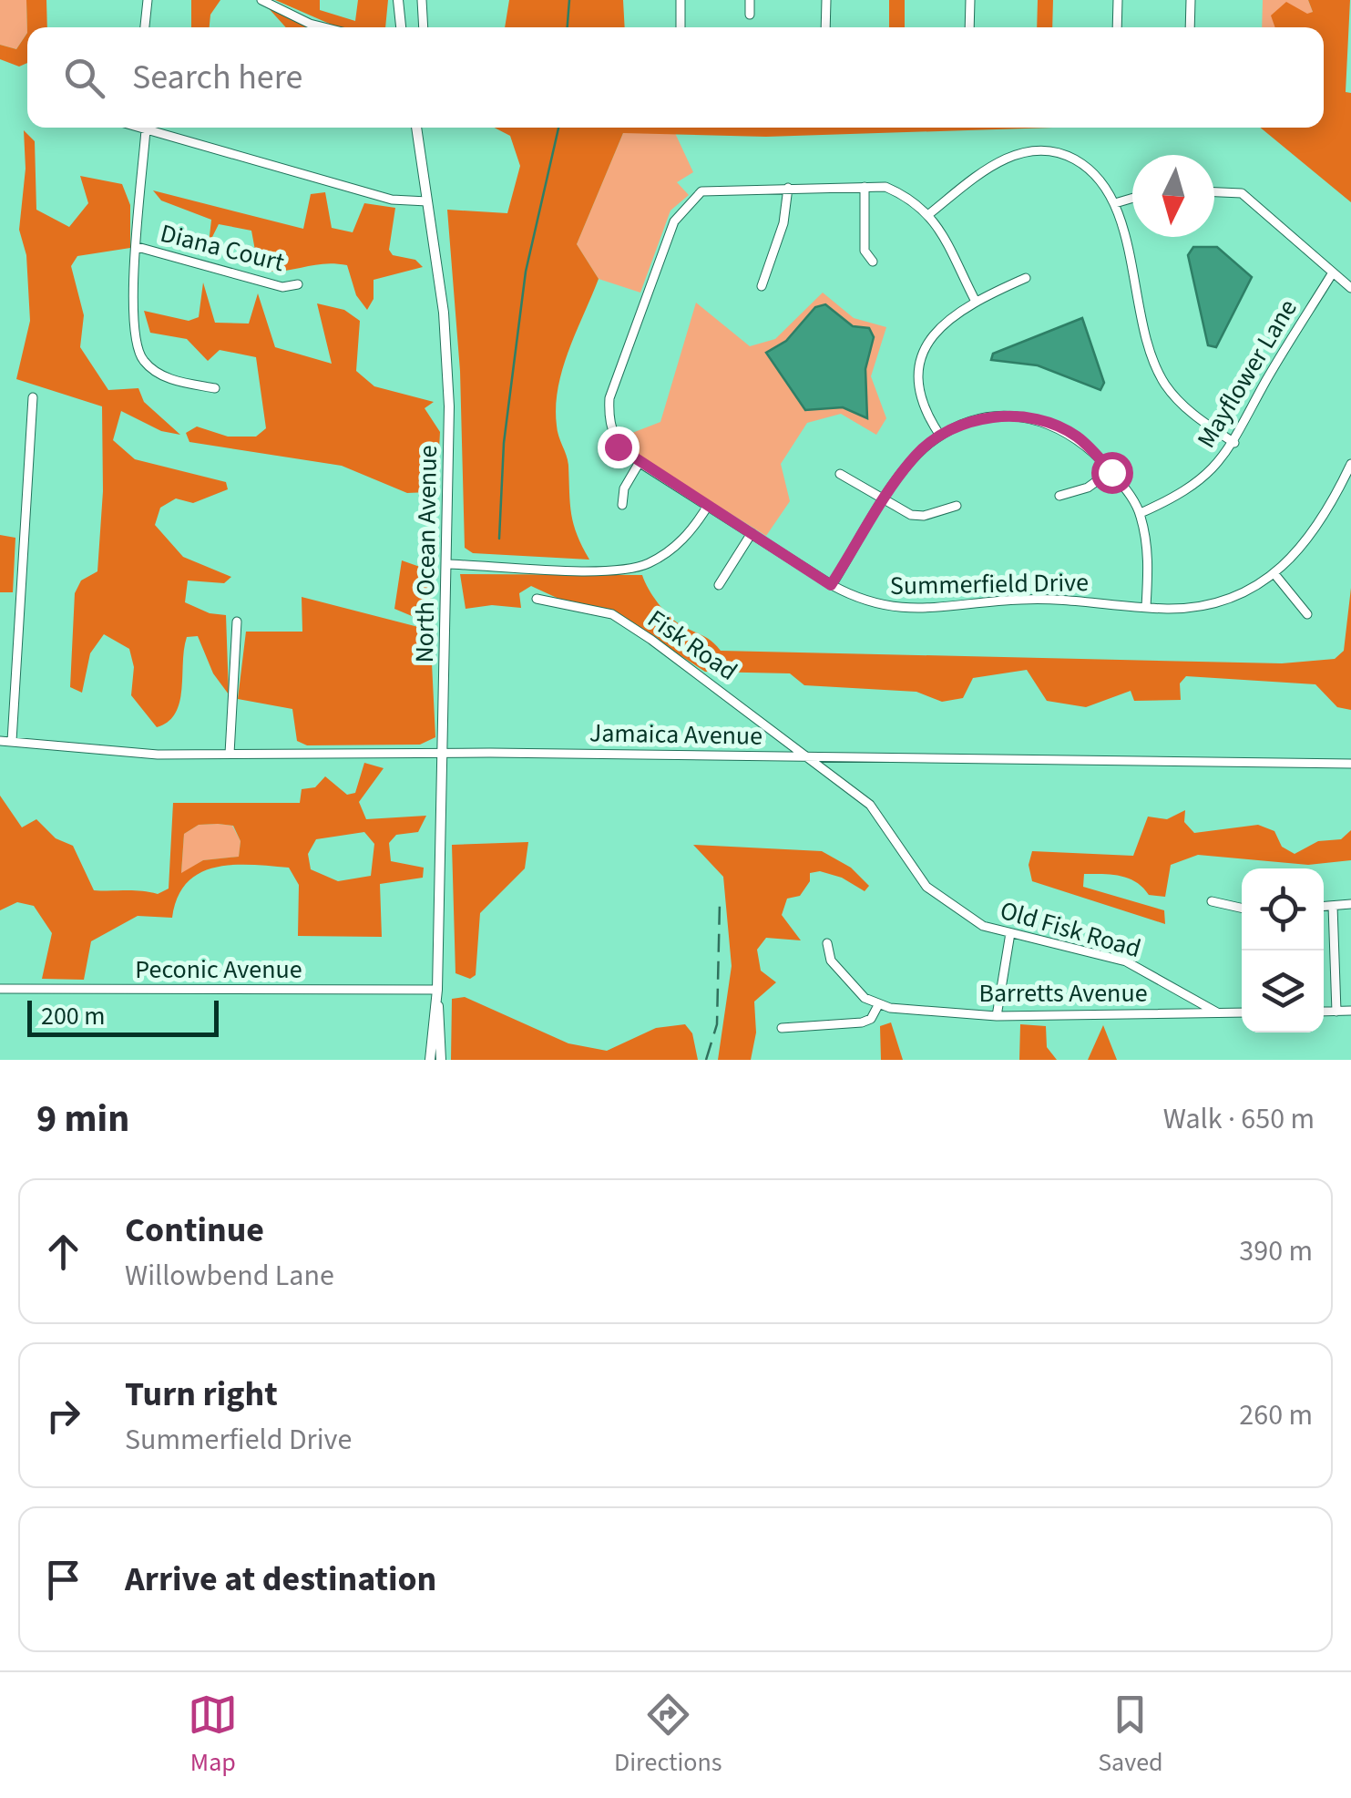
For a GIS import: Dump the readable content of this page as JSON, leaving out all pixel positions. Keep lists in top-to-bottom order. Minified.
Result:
{"streets":{"main road":["North Ocean Avenue"],"street":["Diana Court","Mayflower Lane","Summerfield Drive","Fisk Road","Jamaica Avenue","Old Fisk Road","Peconic Avenue","Barretts Avenue"]},"crossings":[["North Ocean Avenue","Jamaica Avenue"],["North Ocean Avenue","Peconic Avenue"],["Fisk Road","Jamaica Avenue"],["Fisk Road","Old Fisk Road"],["Jamaica Avenue","Old Fisk Road"],["Old Fisk Road","Barretts Avenue"]],"scale_bar":"200 m","north":"bottom","page":{"search":"Search here","scale":"200 m","heading":["9 min","Walk · 650 m"],"list":[["Continue","Willowbend Lane","390 m"],["Turn right","Summerfield Drive","260 m"],"Arrive at destination"],"nav":["Map","Directions","Saved"]}}
